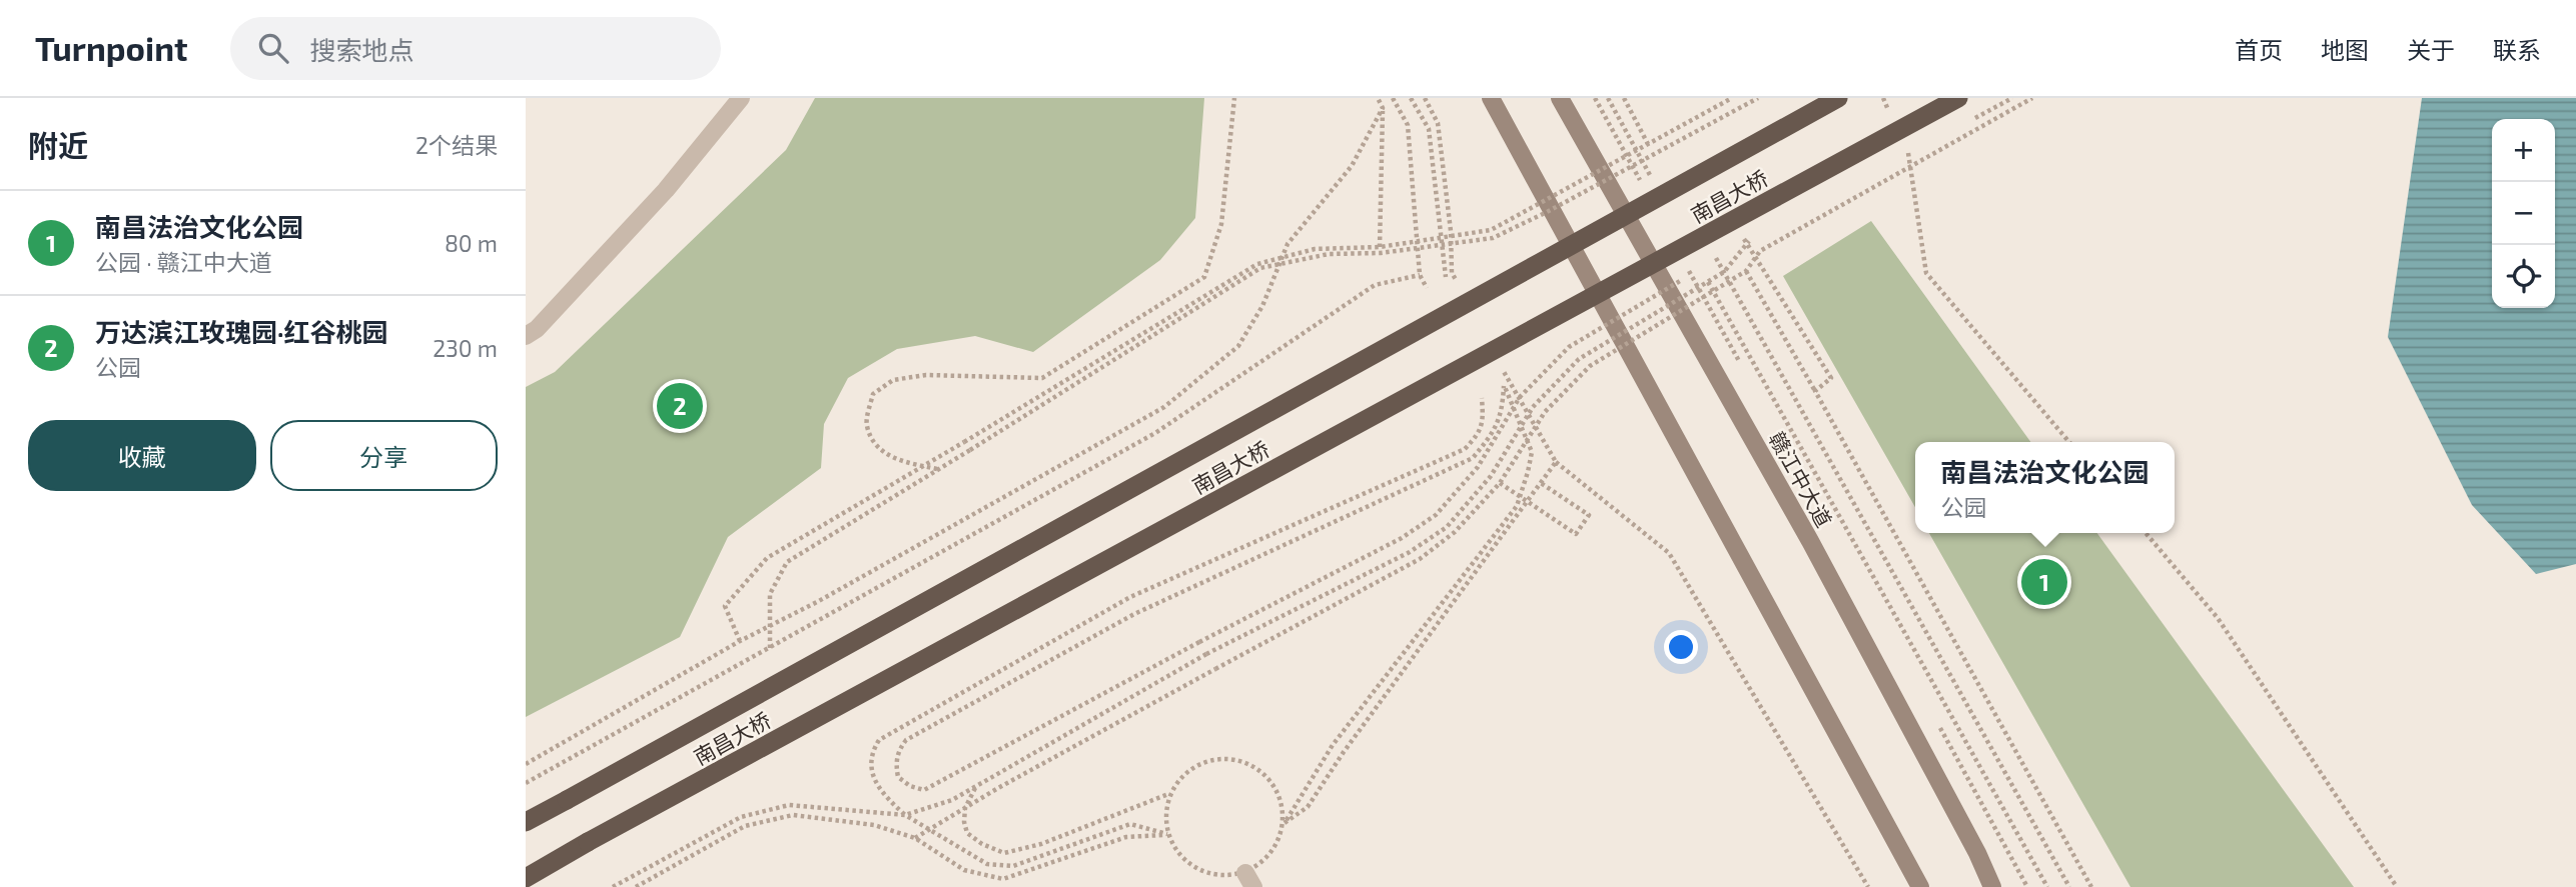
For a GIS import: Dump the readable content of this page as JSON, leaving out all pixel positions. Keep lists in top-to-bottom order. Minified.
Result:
{"streets":{"highway":["南昌大桥"],"main road":["赣江中大道"]},"page":{"header":"Turnpoint","search":"搜索地点","nav":["首页","地图","关于","联系"],"heading":["附近","2个结果"],"map_buttons":["+","−"],"list":[{"mark":"1","name":"南昌法治文化公园","note":"公园 · 赣江中大道","value":"80 m"},{"mark":"2","name":"万达滨江玫瑰园·红谷桃园","note":"公园","value":"230 m"}],"pins":["2","1"],"buttons":["收藏","分享"],"popup":["南昌法治文化公园","公园"]}}
